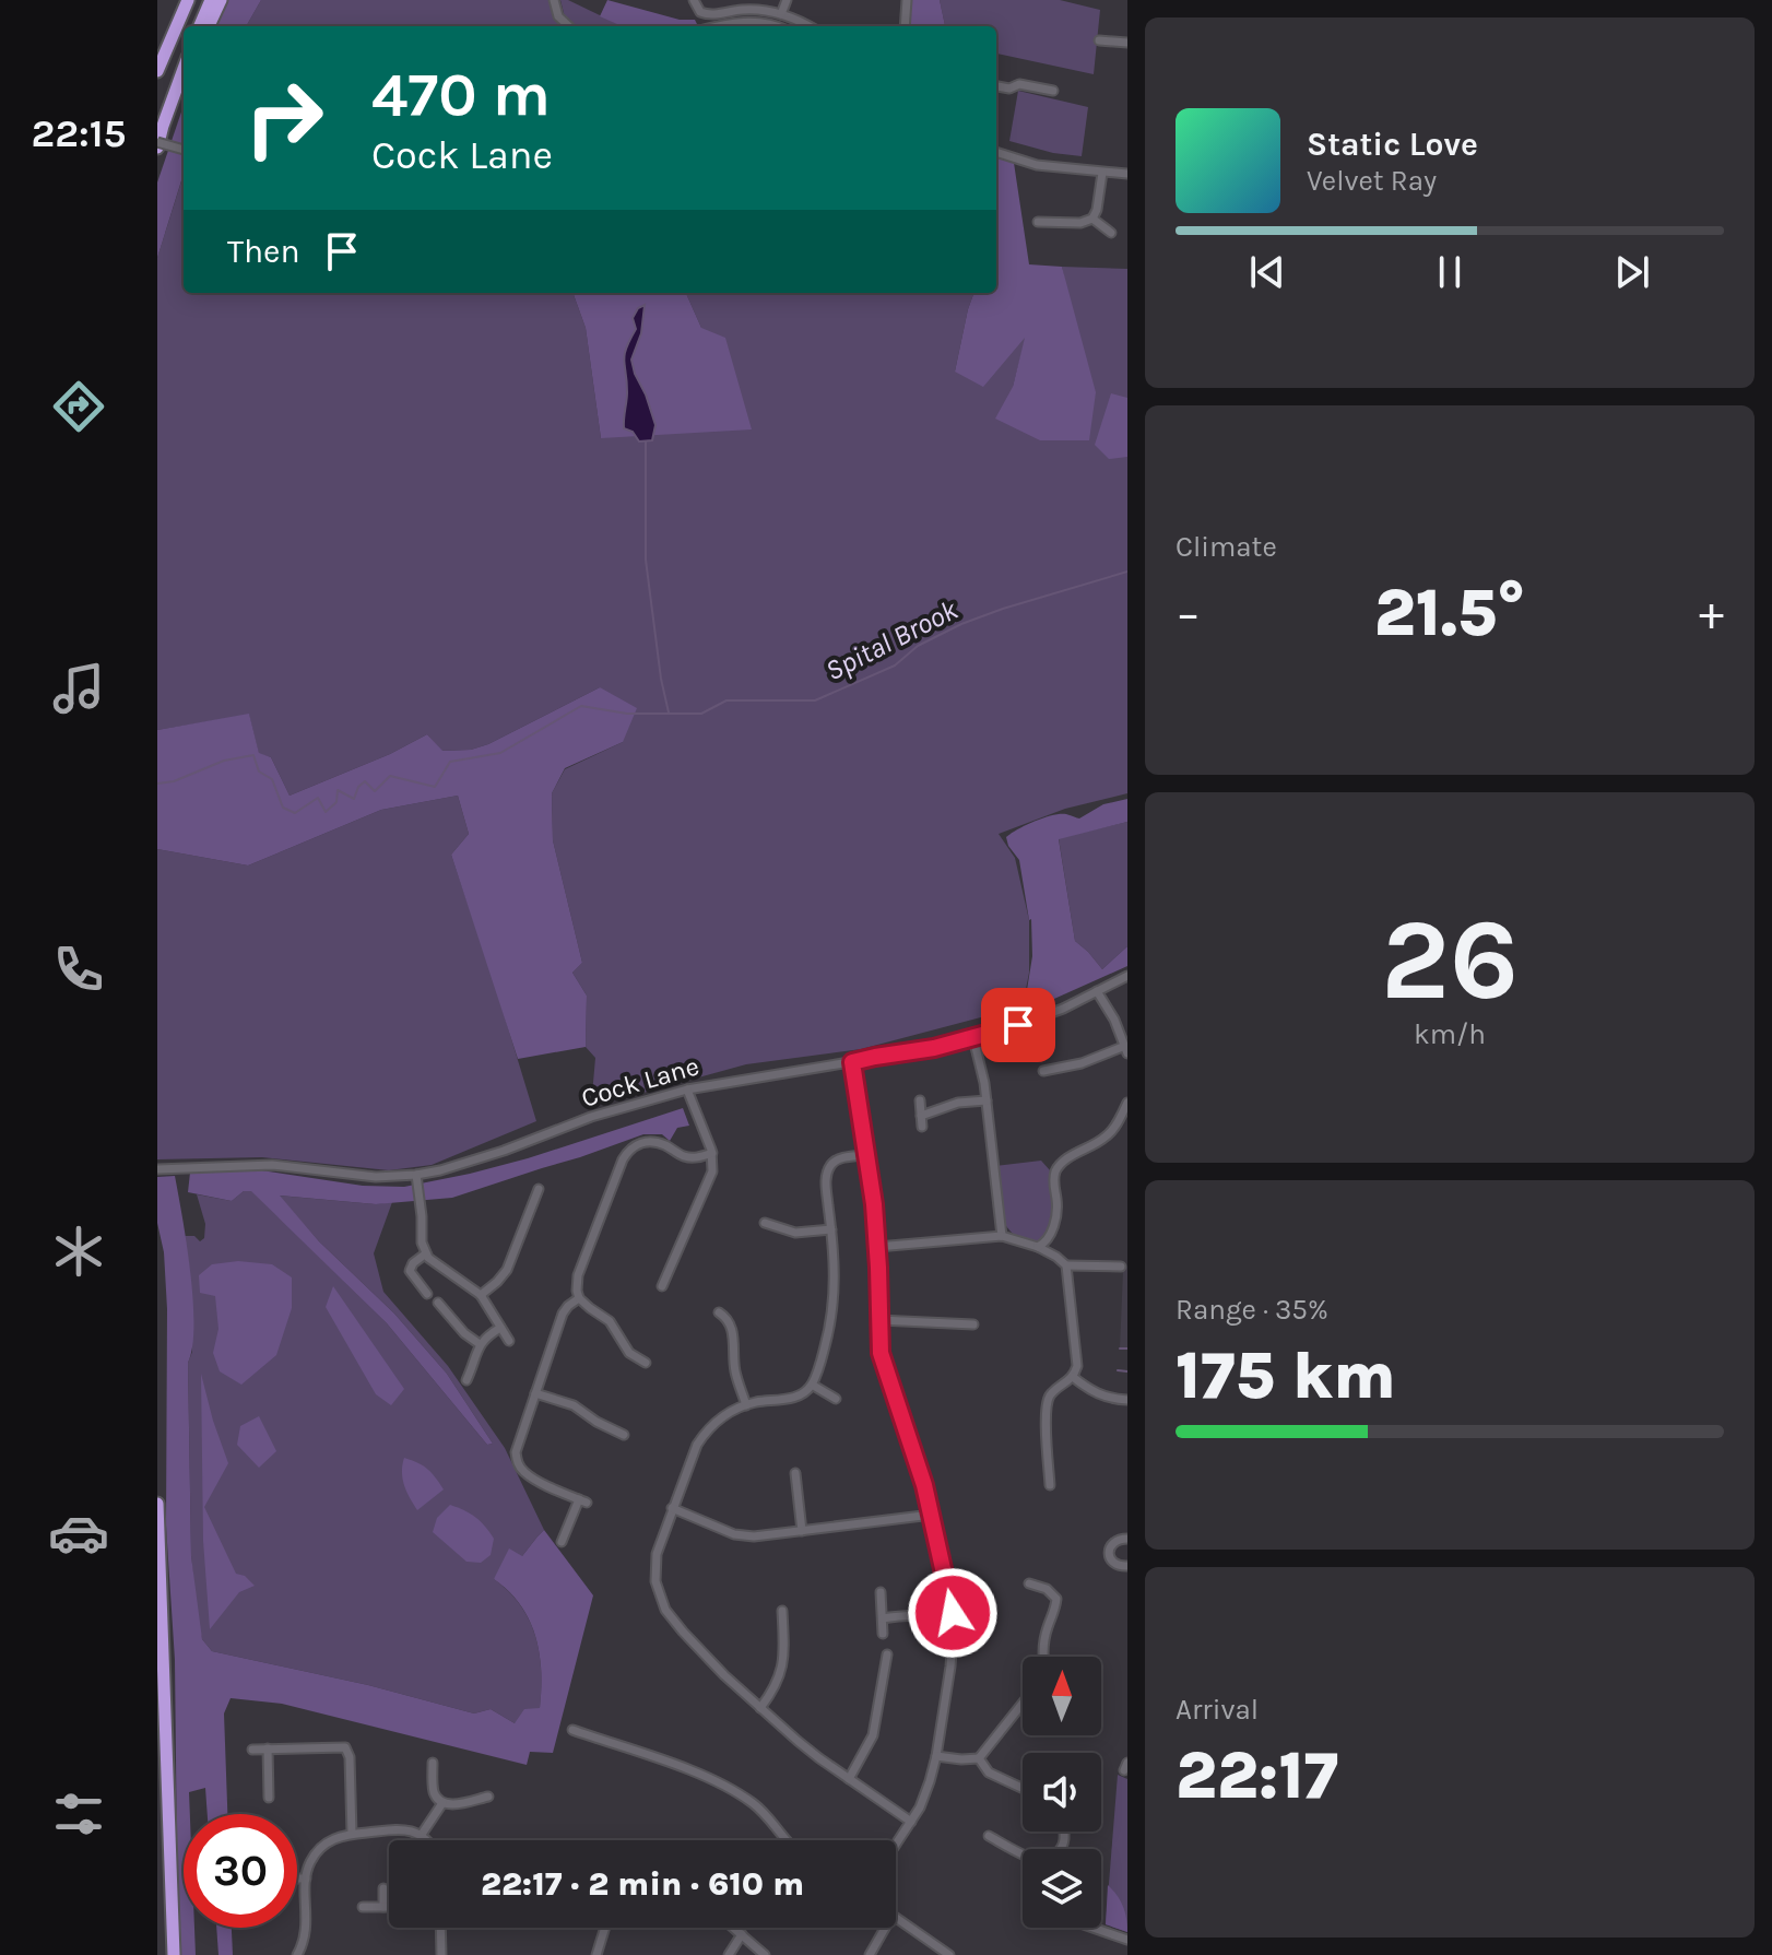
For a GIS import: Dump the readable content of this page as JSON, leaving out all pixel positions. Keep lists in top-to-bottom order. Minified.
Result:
{"streets":{"street":["Cock Lane"]},"water":["Spital Brook"],"north":"top","page":{"tabs":"22:15","turn":["470 m","Cock Lane"],"song":["Static Love","Velvet Ray"],"then":"Then","tile":["Climate",["26","km/h"],["Range · 35%","175 km"],["Arrival","22:17"]],"heat":["−","21.5°","+"],"limit":"30","trip":"22:17 · 2 min · 610 m"}}
